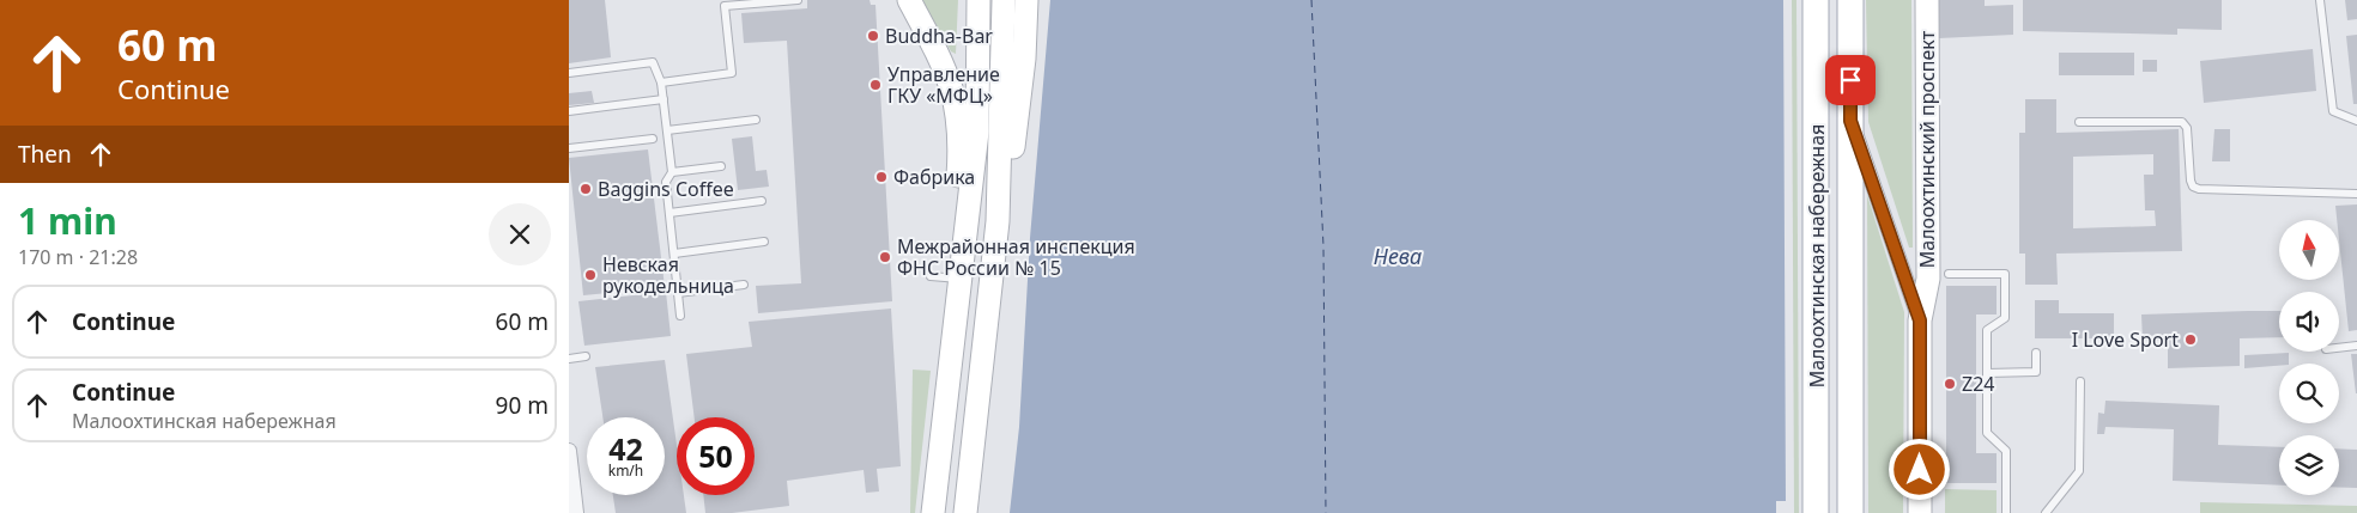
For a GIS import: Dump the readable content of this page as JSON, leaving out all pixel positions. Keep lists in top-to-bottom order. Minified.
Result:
{"streets":{"main road":["Малоохтинский проспект","Малоохтинская набережная"]},"water":["Нева"],"places":["Buddha-Bar","Управление ГКУ «МФЦ»","Фабрика","Baggins Coffee","Межрайонная инспекция ФНС России № 15","Невская рукодельница","I Love Sport","Z24"],"north":"top","page":{"turn":["60 m","Continue"],"then":"Then","heading":["1 min","170 m · 21:28"],"list":[{"name":"Continue","value":"60 m"},{"name":"Continue","note":"Малоохтинская набережная","value":"90 m"}],"speed":"42 km/h","limit":"50"}}
